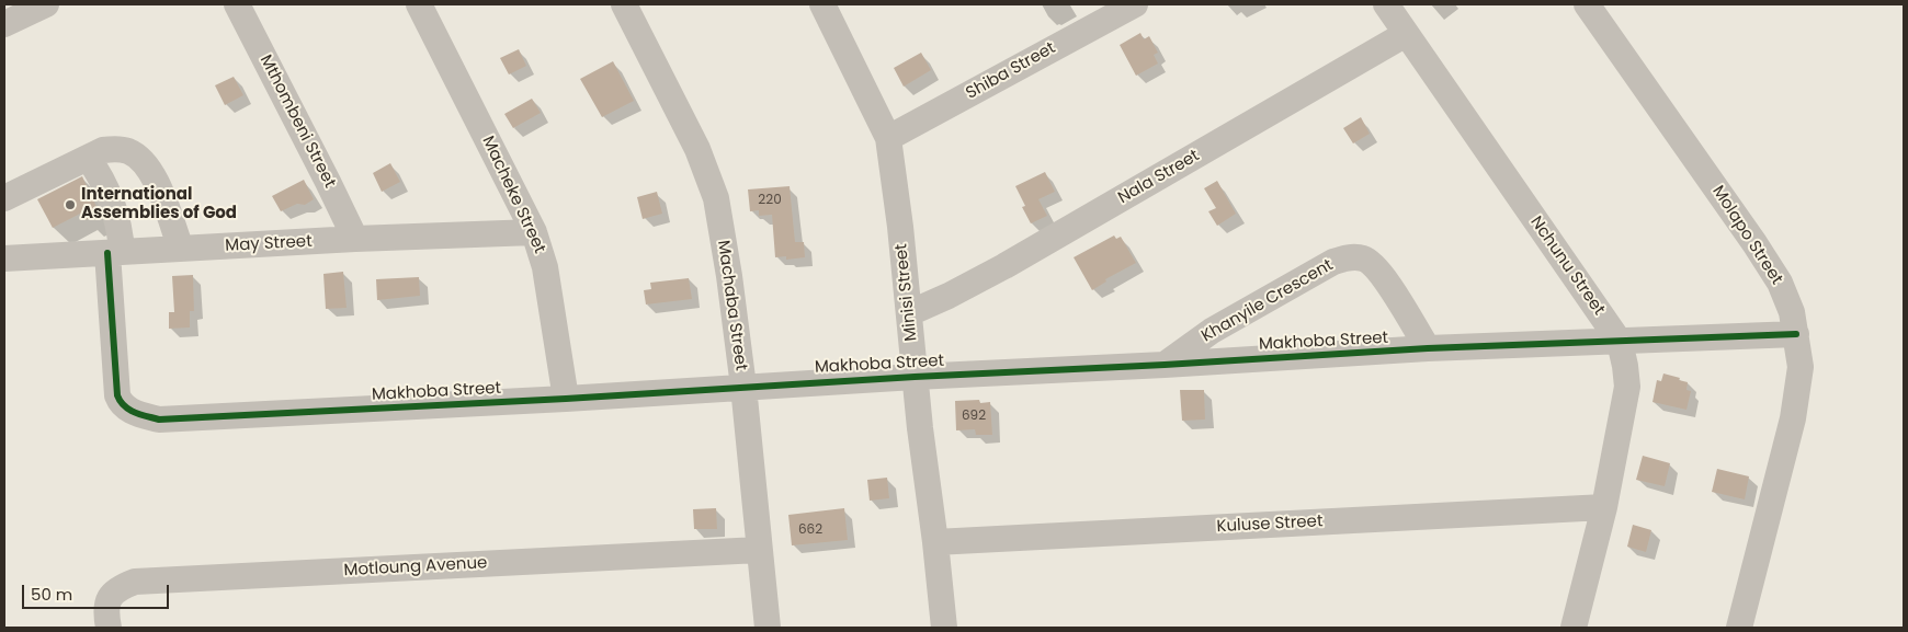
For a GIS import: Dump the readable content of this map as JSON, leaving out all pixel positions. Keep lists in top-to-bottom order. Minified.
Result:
{"streets":{"street":["Shiba Street","Mthombeni Street","Nala Street","Macheke Street","Molapo Street","May Street","Nchunu Street","Minisi Street","Khanyile Crescent","Machaba Street","Makhoba Street","Kuluse Street","Motloung Avenue"]},"crossings":[["Shiba Street","Minisi Street"],["Mthombeni Street","May Street"],["Nala Street","Nchunu Street"],["Nala Street","Minisi Street"],["Macheke Street","May Street"],["Macheke Street","Makhoba Street"],["Molapo Street","Makhoba Street"],["May Street","Makhoba Street"],["Nchunu Street","Makhoba Street"],["Nchunu Street","Kuluse Street"],["Minisi Street","Makhoba Street"],["Minisi Street","Kuluse Street"],["Khanyile Crescent","Makhoba Street"],["Machaba Street","Makhoba Street"],["Machaba Street","Motloung Avenue"]],"places":["International Assemblies of God"],"house_numbers":["220","692","662"],"scale_bar":"50 m"}
